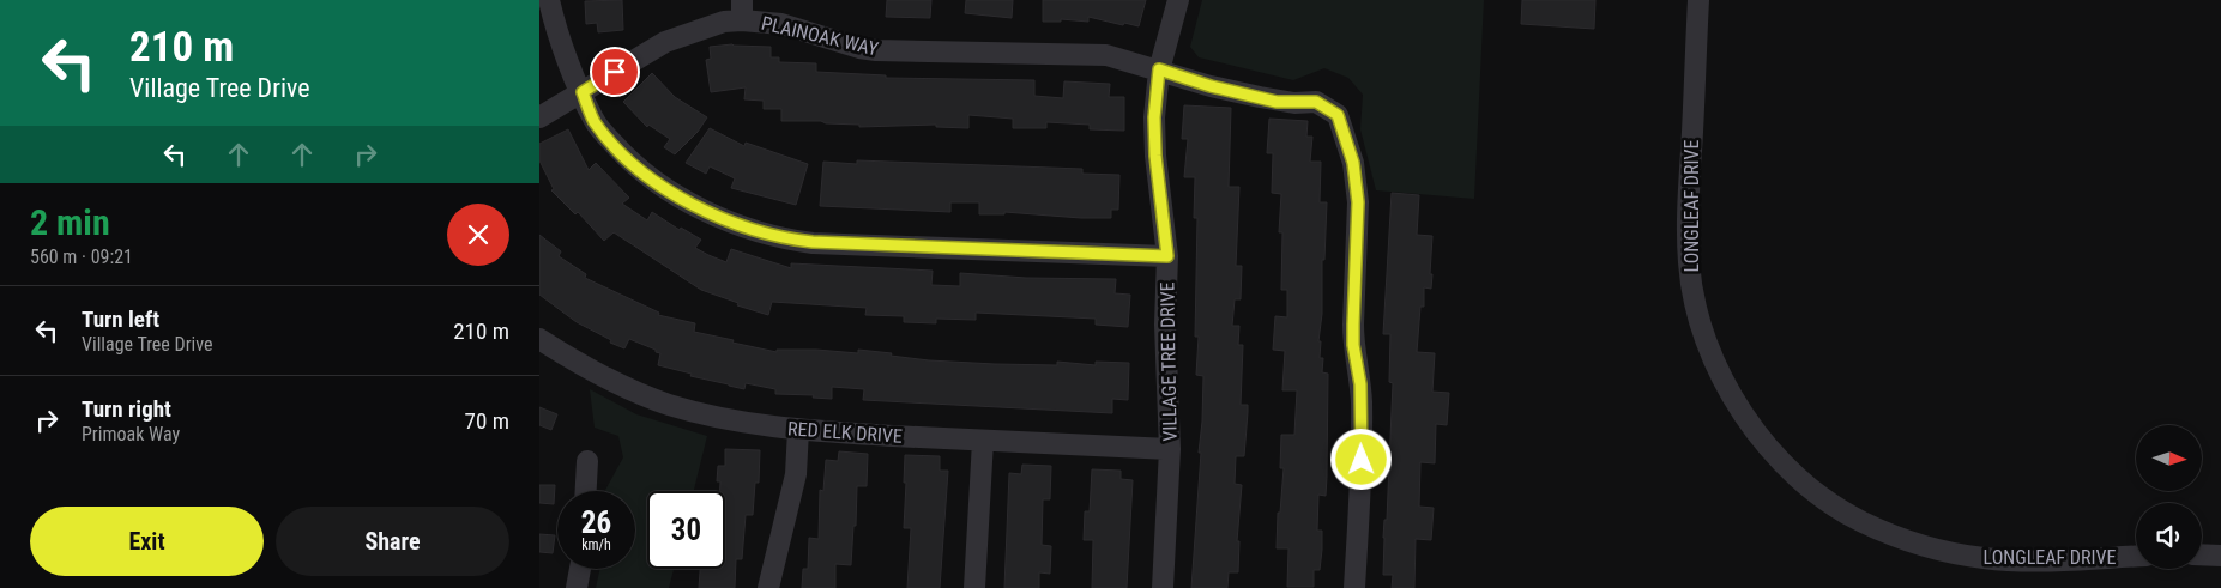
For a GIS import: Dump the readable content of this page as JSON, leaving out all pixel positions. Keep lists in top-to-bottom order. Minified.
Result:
{"streets":{"street":["PLAINOAK WAY","LONGLEAF DRIVE","VILLAGE TREE DRIVE","RED ELK DRIVE"]},"crossings":[["PLAINOAK WAY","VILLAGE TREE DRIVE"],["VILLAGE TREE DRIVE","RED ELK DRIVE"]],"north":"right","page":{"turn":["210 m","Village Tree Drive"],"heading":["2 min","560 m · 09:21"],"list":[{"name":"Turn left","note":"Village Tree Drive","value":"210 m"},{"name":"Turn right","note":"Primoak Way","value":"70 m"}],"speed":"26 km/h","limit":"30","buttons":["Exit","Share"]}}
